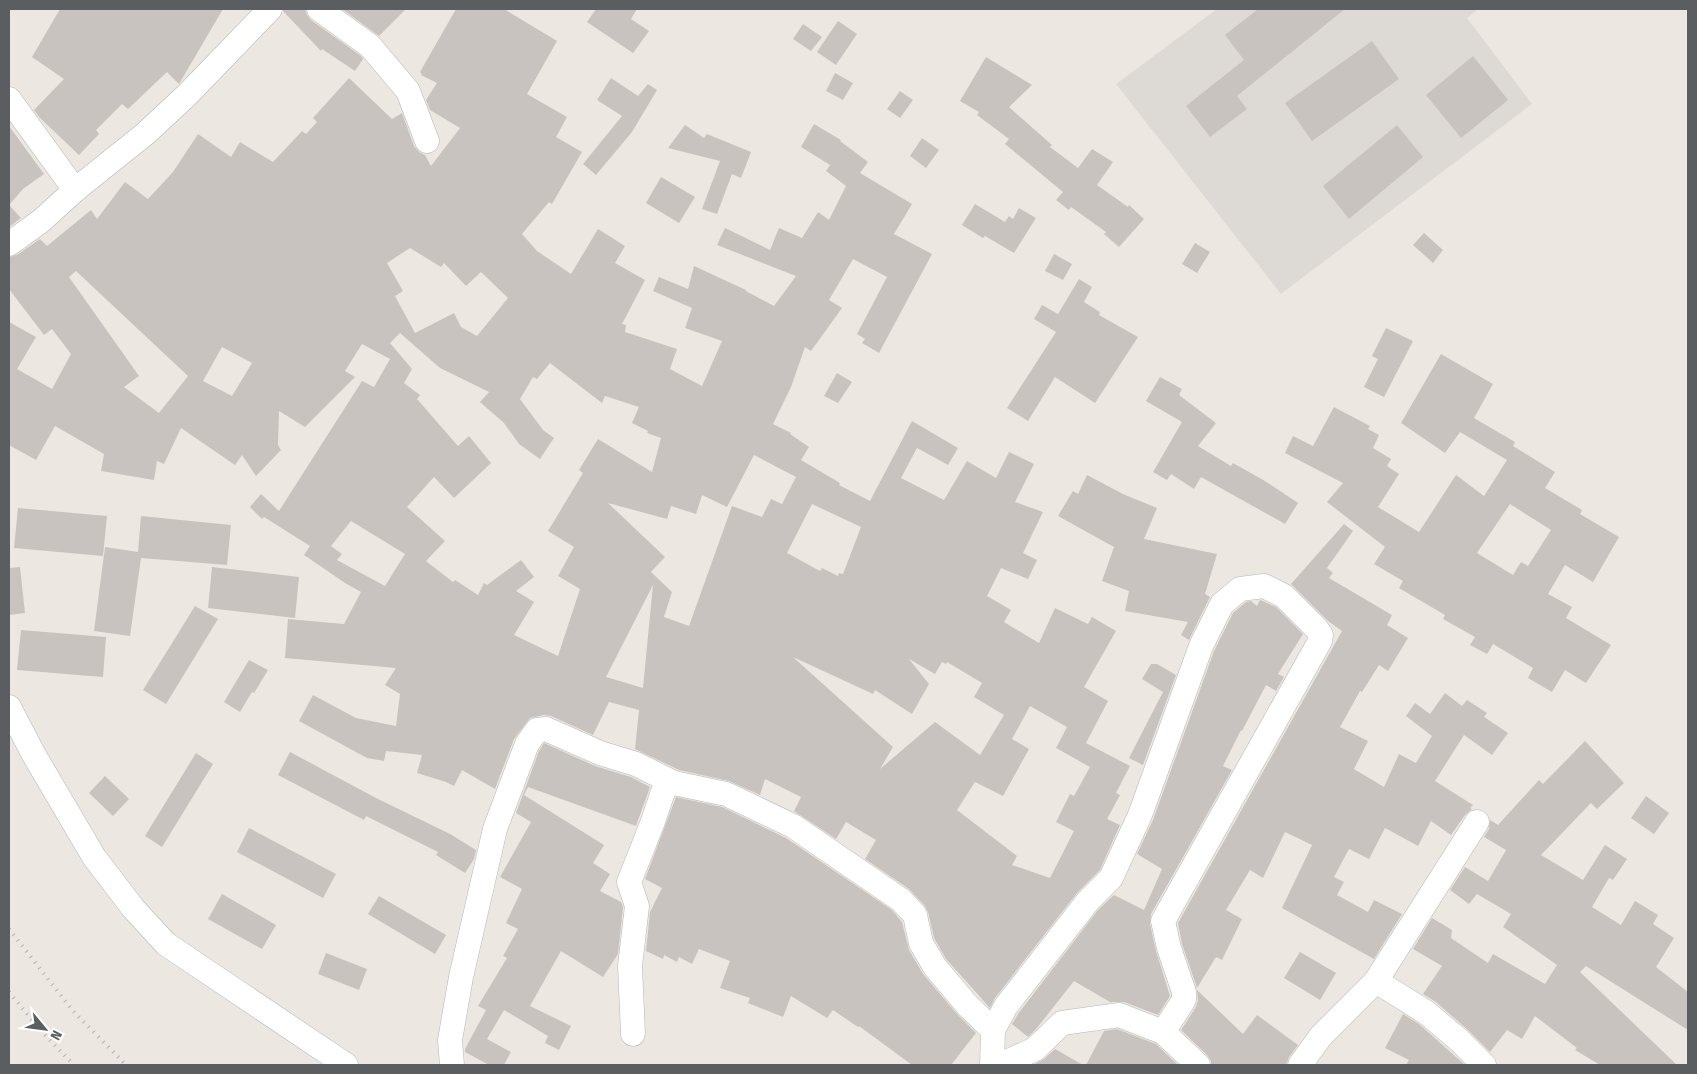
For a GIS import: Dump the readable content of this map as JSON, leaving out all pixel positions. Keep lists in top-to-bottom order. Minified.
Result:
{"north":"bottom right"}
